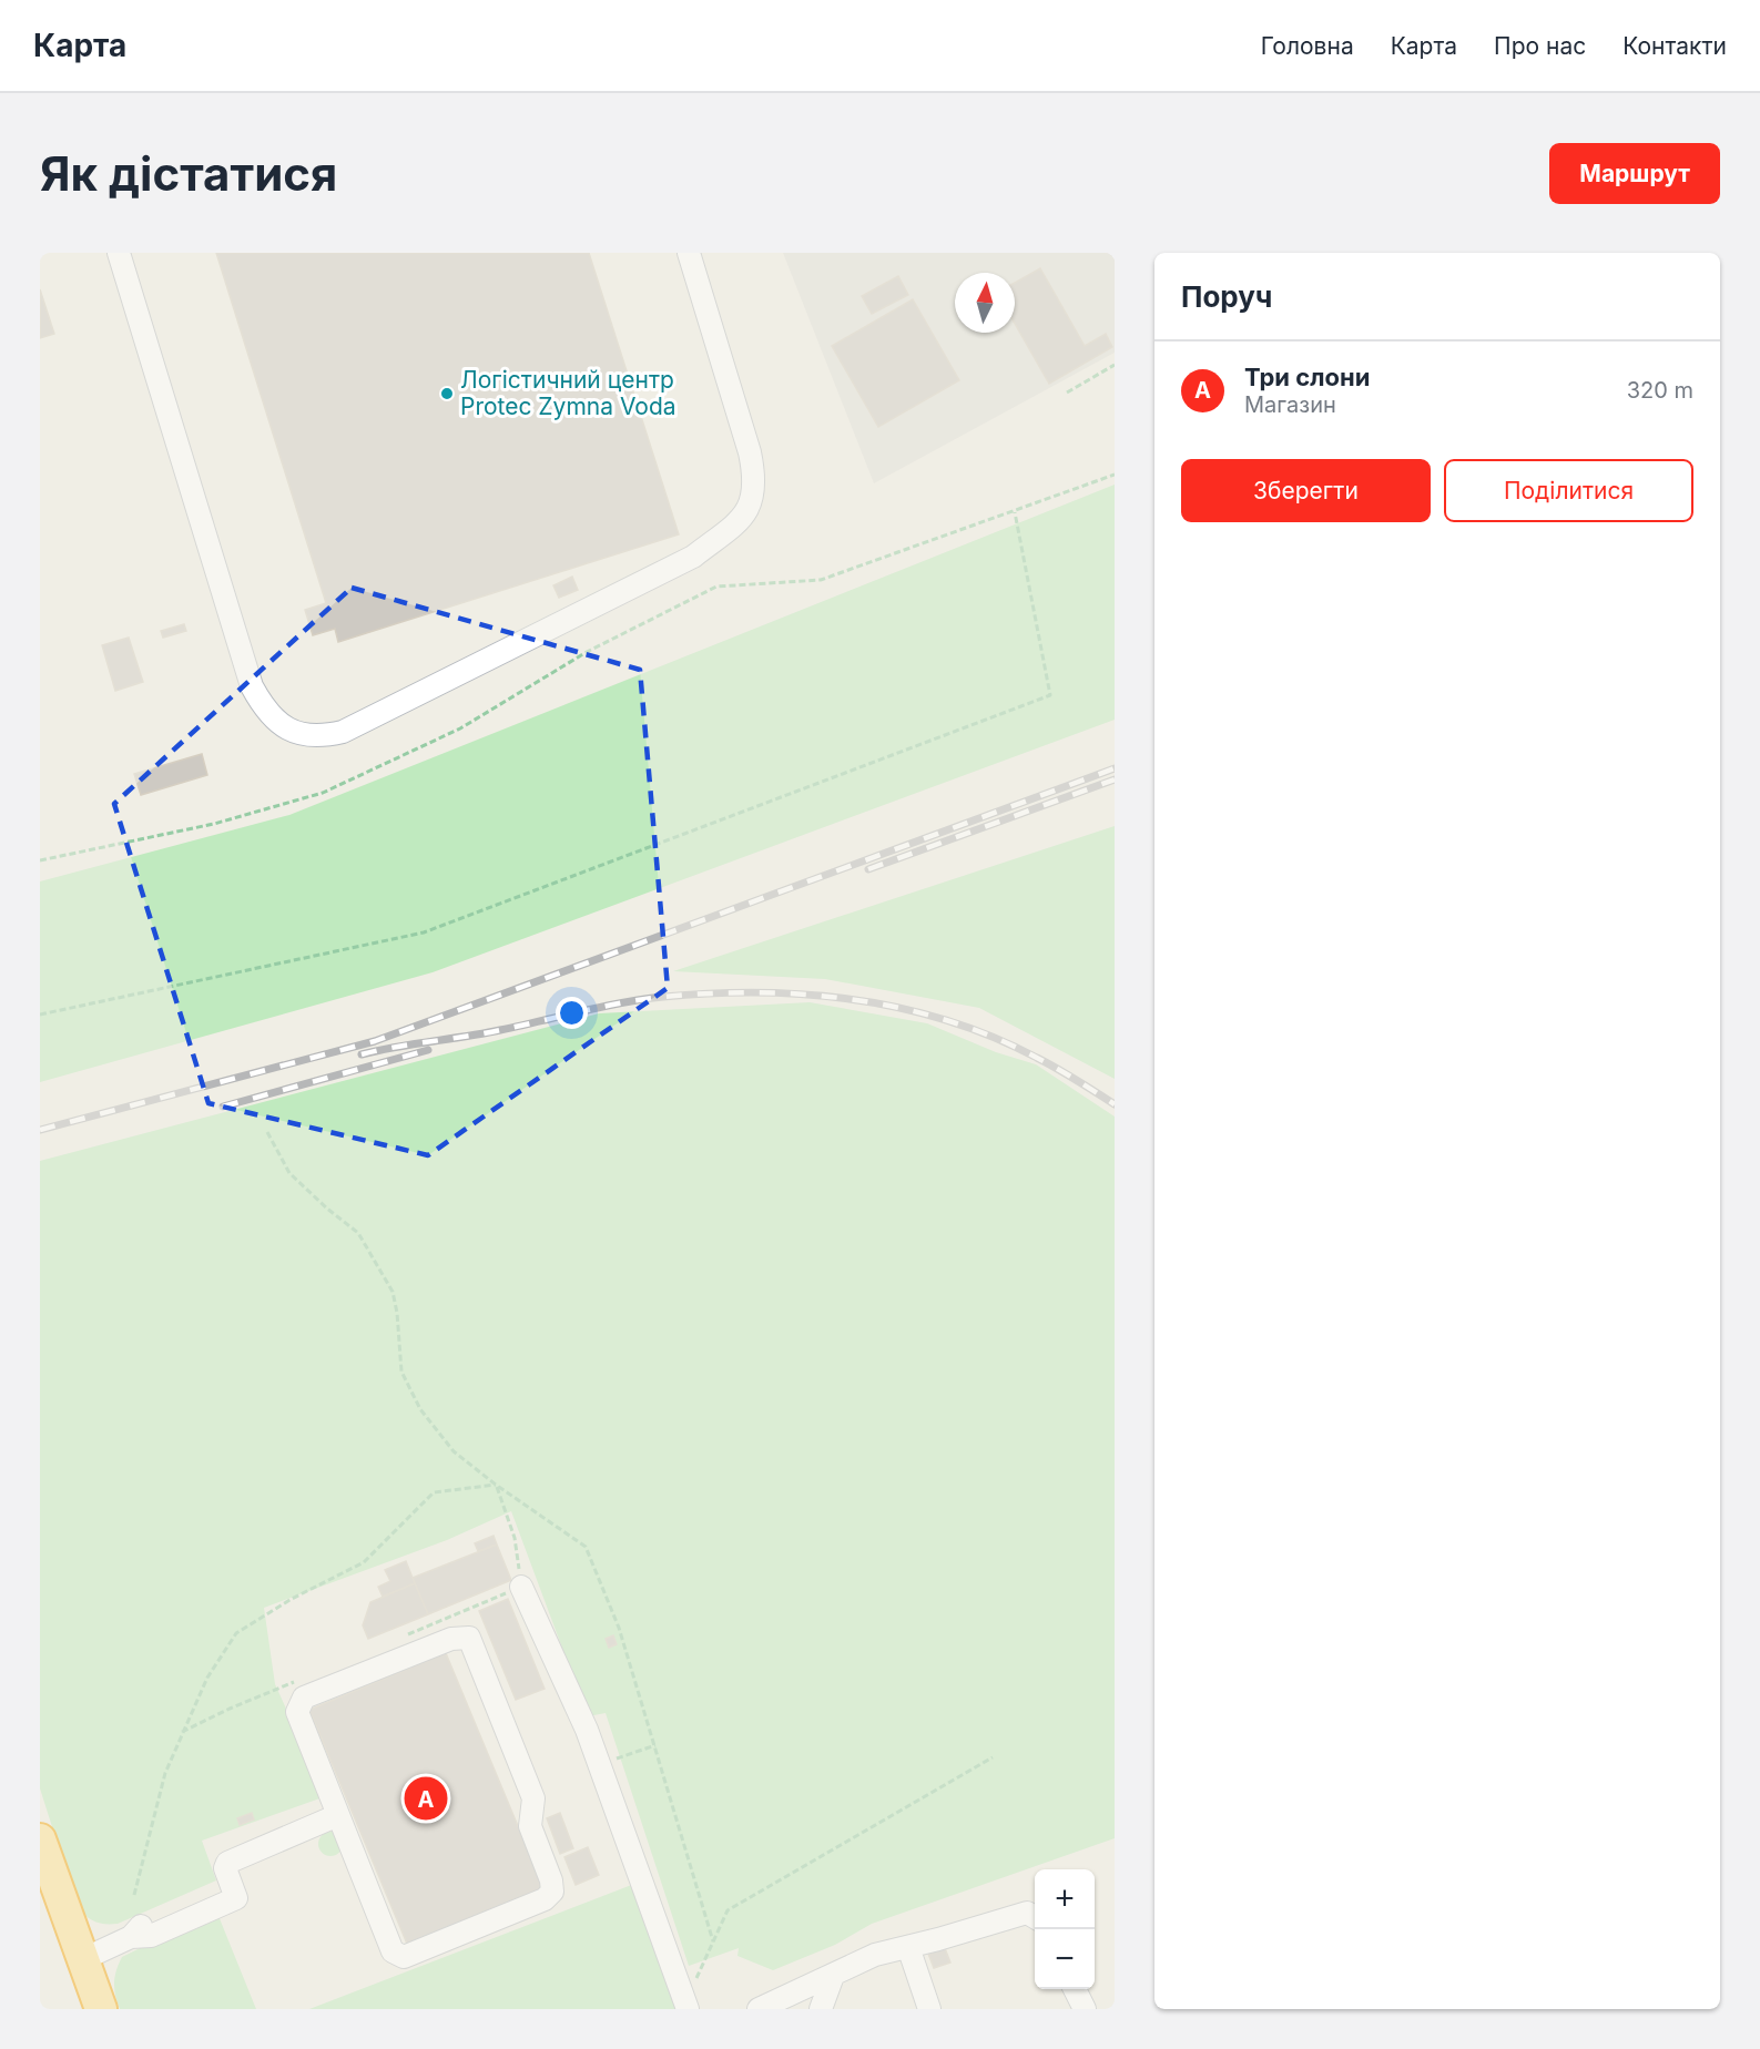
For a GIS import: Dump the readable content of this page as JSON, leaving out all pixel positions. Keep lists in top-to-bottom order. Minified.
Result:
{"places":["Логістичний центр Protec Zymna Voda"],"north":"top","page":{"header":"Карта","nav":["Головна","Карта","Про нас","Контакти"],"buttons":["Маршрут",["Зберегти","Поділитися"]],"title":"Як дістатися","heading":"Поруч","list":[{"mark":"A","name":"Три слони","note":"Магазин","value":"320 m"}],"pins":"A","map_buttons":["+","−"]}}
